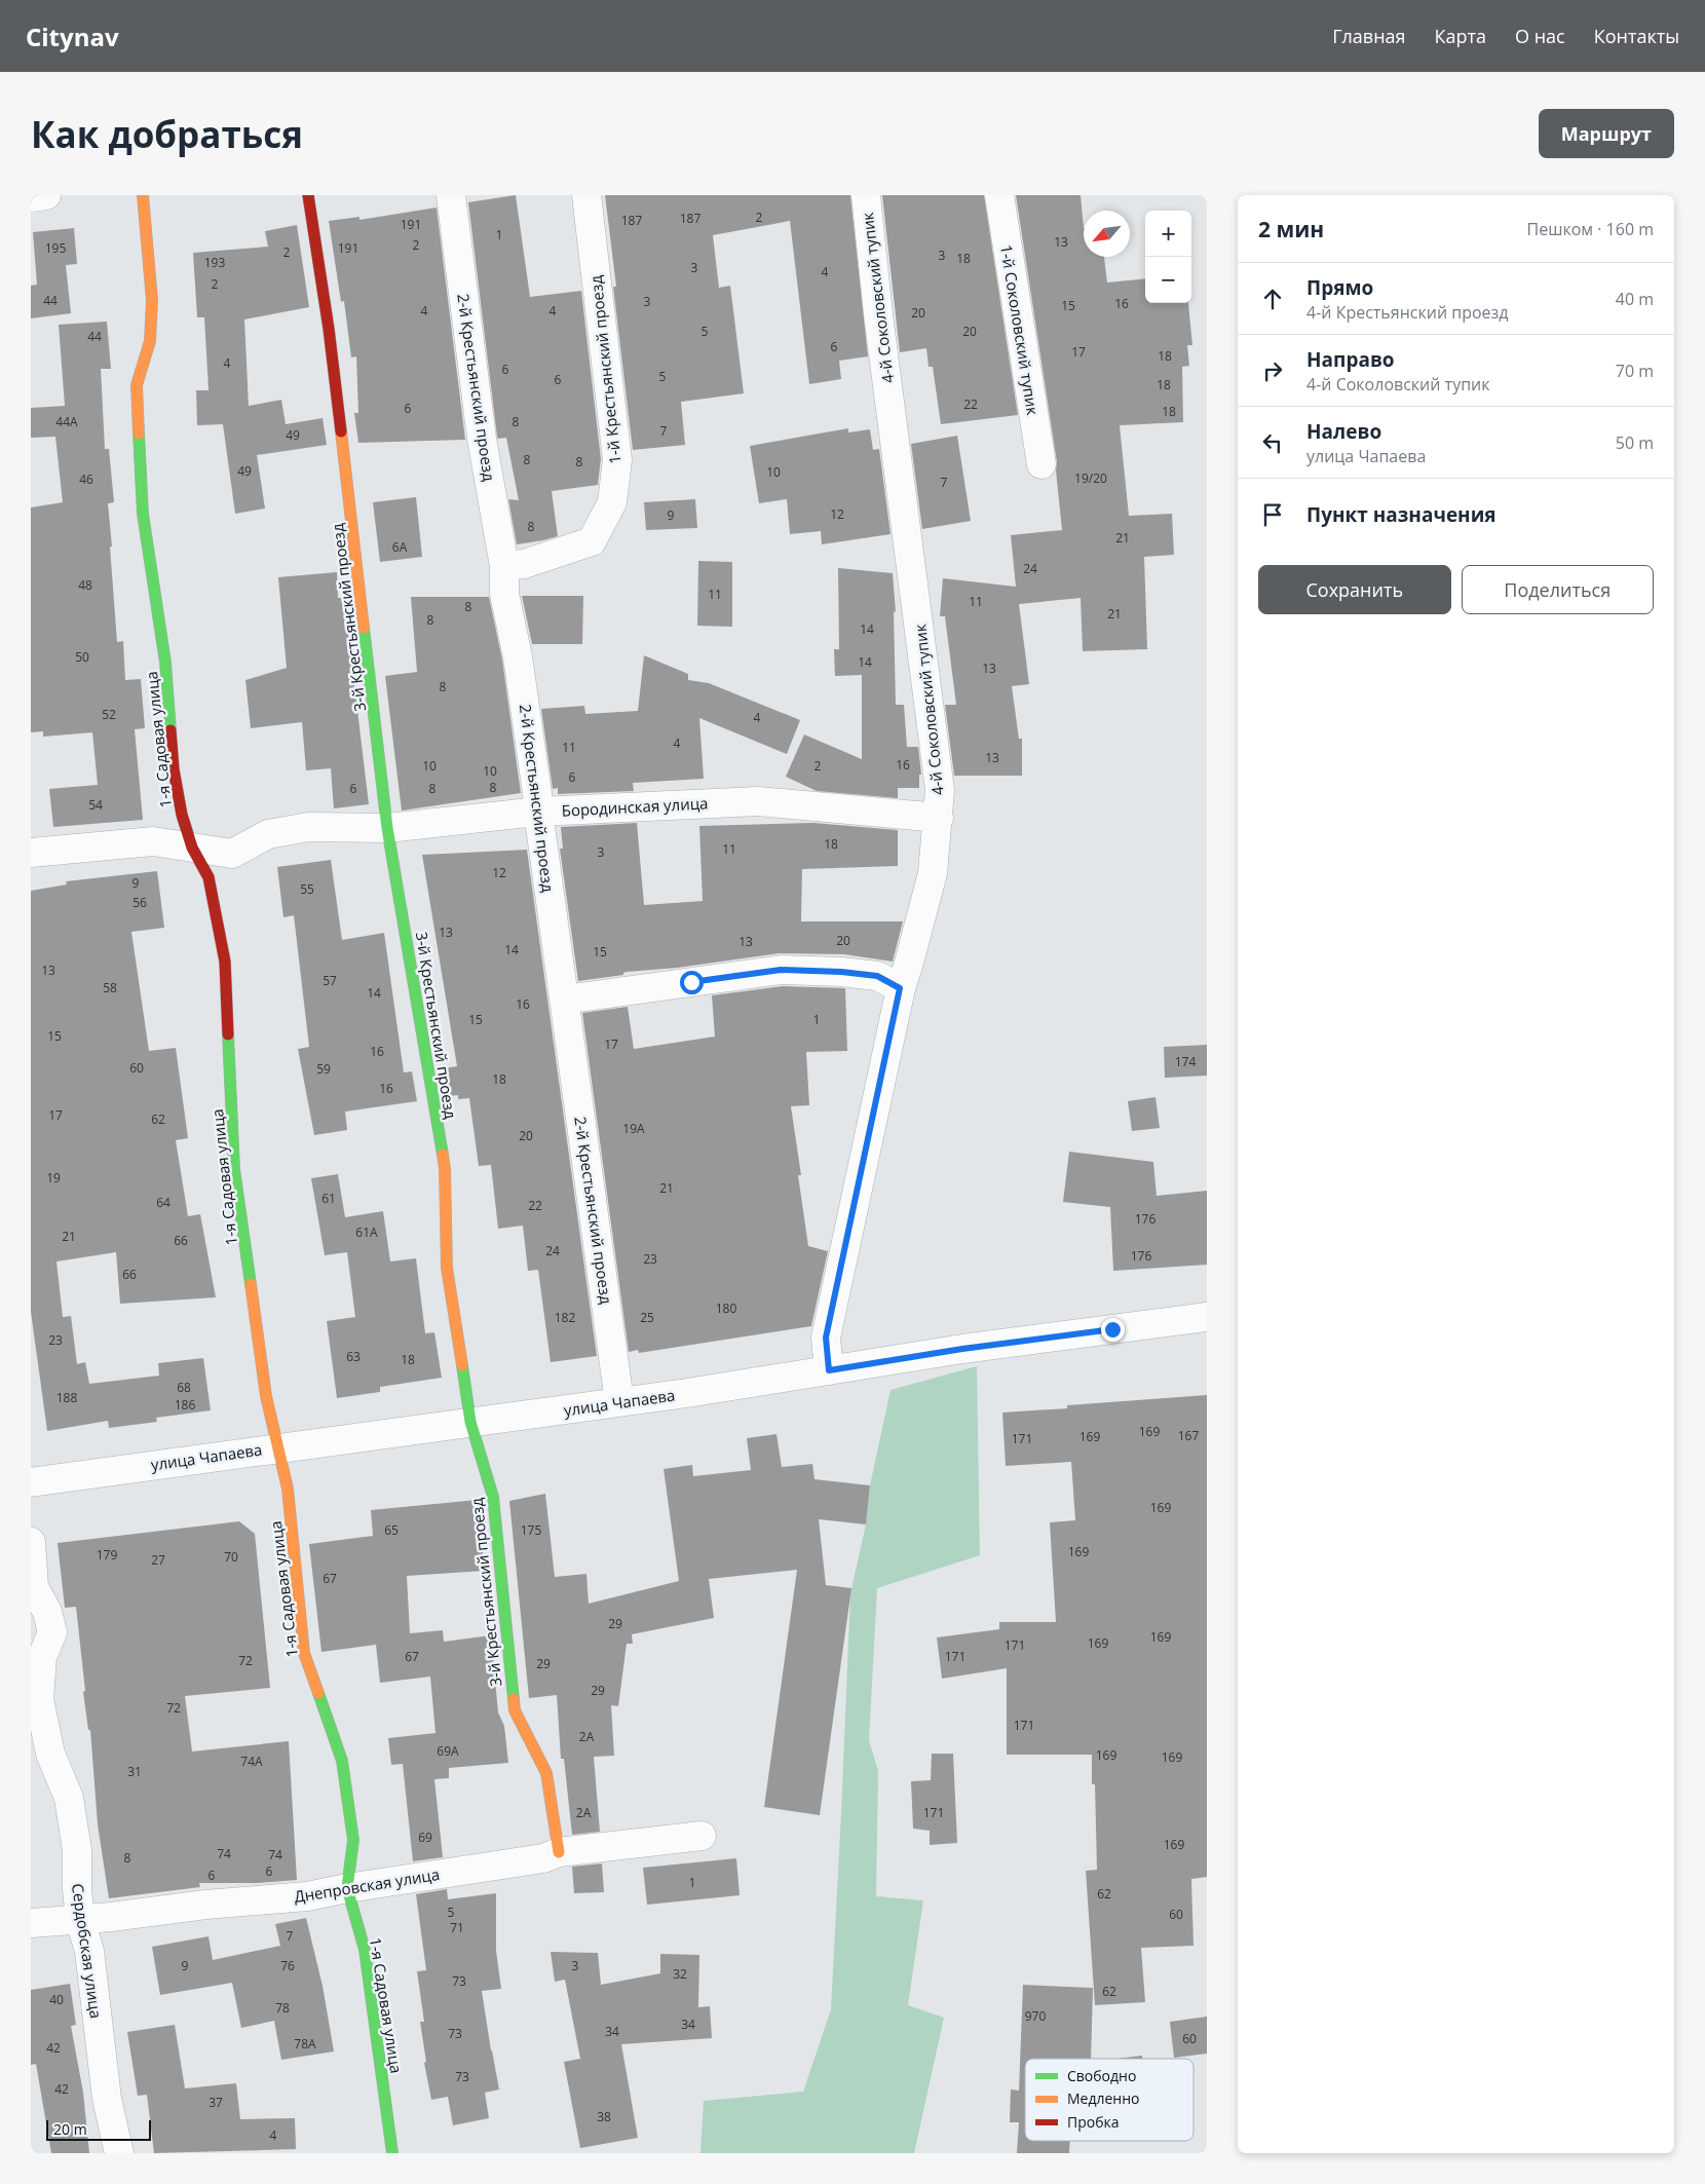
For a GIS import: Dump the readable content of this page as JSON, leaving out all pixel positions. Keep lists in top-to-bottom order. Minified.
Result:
{"streets":{"street":["4-й Соколовский тупик","1-й Соколовский тупик","1-й Крестьянский проезд","2-й Крестьянский проезд","3-й Крестьянский проезд","1-я Садовая улица","Бородинская улица","улица Чапаева","Днепровская улица","Сердобская улица"]},"crossings":[["4-й Соколовский тупик","Бородинская улица"],["4-й Соколовский тупик","улица Чапаева"],["1-й Крестьянский проезд","2-й Крестьянский проезд"],["2-й Крестьянский проезд","Бородинская улица"],["2-й Крестьянский проезд","улица Чапаева"],["3-й Крестьянский проезд","Бородинская улица"],["3-й Крестьянский проезд","улица Чапаева"],["3-й Крестьянский проезд","Днепровская улица"],["1-я Садовая улица","Бородинская улица"],["1-я Садовая улица","улица Чапаева"],["1-я Садовая улица","Днепровская улица"],["Днепровская улица","Сердобская улица"]],"house_numbers":["2","187","187","191","1","13","2","195","191","2","3","18","193","3","4","2","44","3","16","15","4","4","20","5","20","44","6","17","18","4","6","5","6","18","22","6","18","44А","8","7","49","8","8","49","10","19/20","46","7","12","9","8","21","6А","24","48","11","11","8","21","8","14","50","14","13","8","52","4","4","11","13","16","10","2","10","6","8","6","8","54","18","11","3","12","9","55","56","13","20","13","14","15","13","57","58","14","16","15","1","15","17","16","174","60","59","18","16","17","62","19А","20","19","21","61","64","22","176","61А","21","66","24","176","23","66","180","182","25","23","63","18","68","188","186","169","167","169","171","169","65","175","169","179","70","27","67","29","169","169","171","67","171","72","29","29","72","171","2А","69А","169","169","74А","31","2А","171","69","169","74","74","8","6","6","1","62","5","60","71","7","9","76","3","32","73","62","40","78","970","34","34","73","60","78А","42","73","42","37","38","4"],"legend":["Свободно","Медленно","Пробка"],"scale_bar":"20 m","north":"bottom left","page":{"header":"Citynav","nav":["Главная","Карта","О нас","Контакты"],"buttons":["Маршрут",["Сохранить","Поделиться"]],"title":"Как добраться","heading":["2 мин","Пешком · 160 m"],"map_buttons":["+","−"],"list":[["Прямо","4-й Крестьянский проезд","40 m"],["Направо","4-й Соколовский тупик","70 m"],["Налево","улица Чапаева","50 m"],"Пункт назначения"],"scale":"20 m"}}
